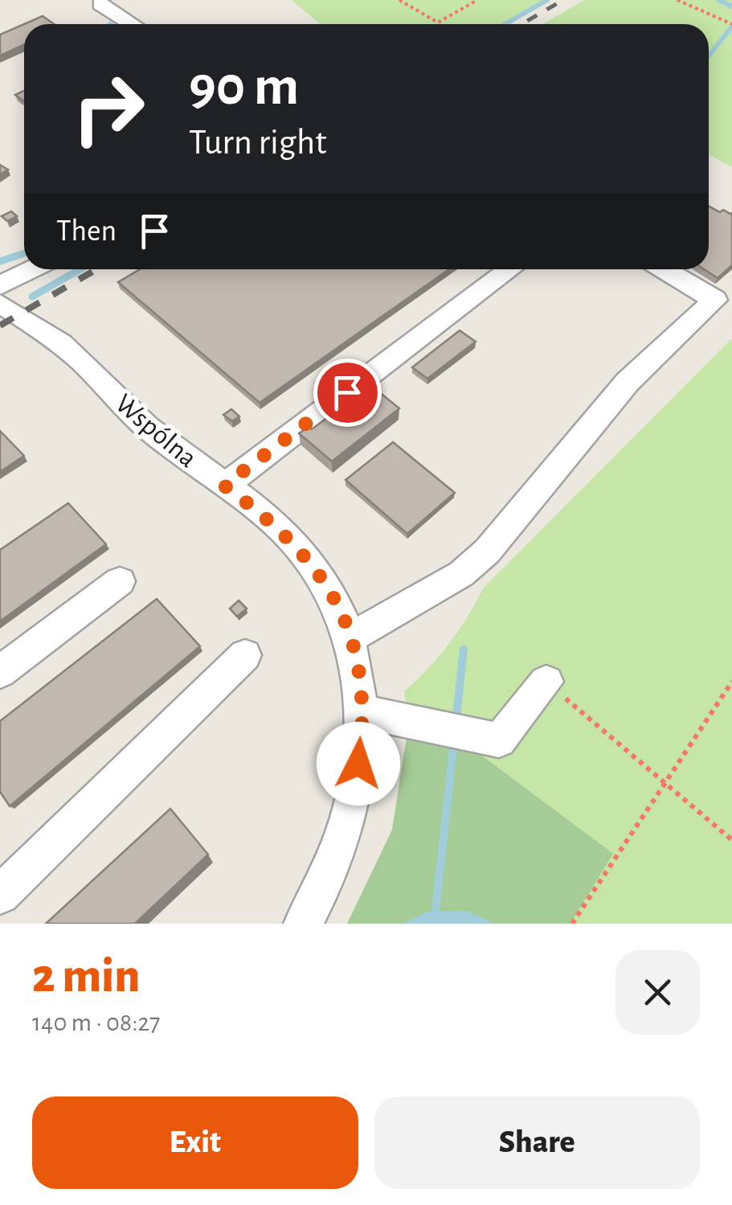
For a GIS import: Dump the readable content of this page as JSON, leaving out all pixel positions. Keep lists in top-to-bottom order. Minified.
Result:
{"streets":{"street":["Wspólna"]},"page":{"turn":["90 m","Turn right"],"then":"Then","heading":["2 min","140 m · 08:27"],"buttons":["Exit","Share"]}}
